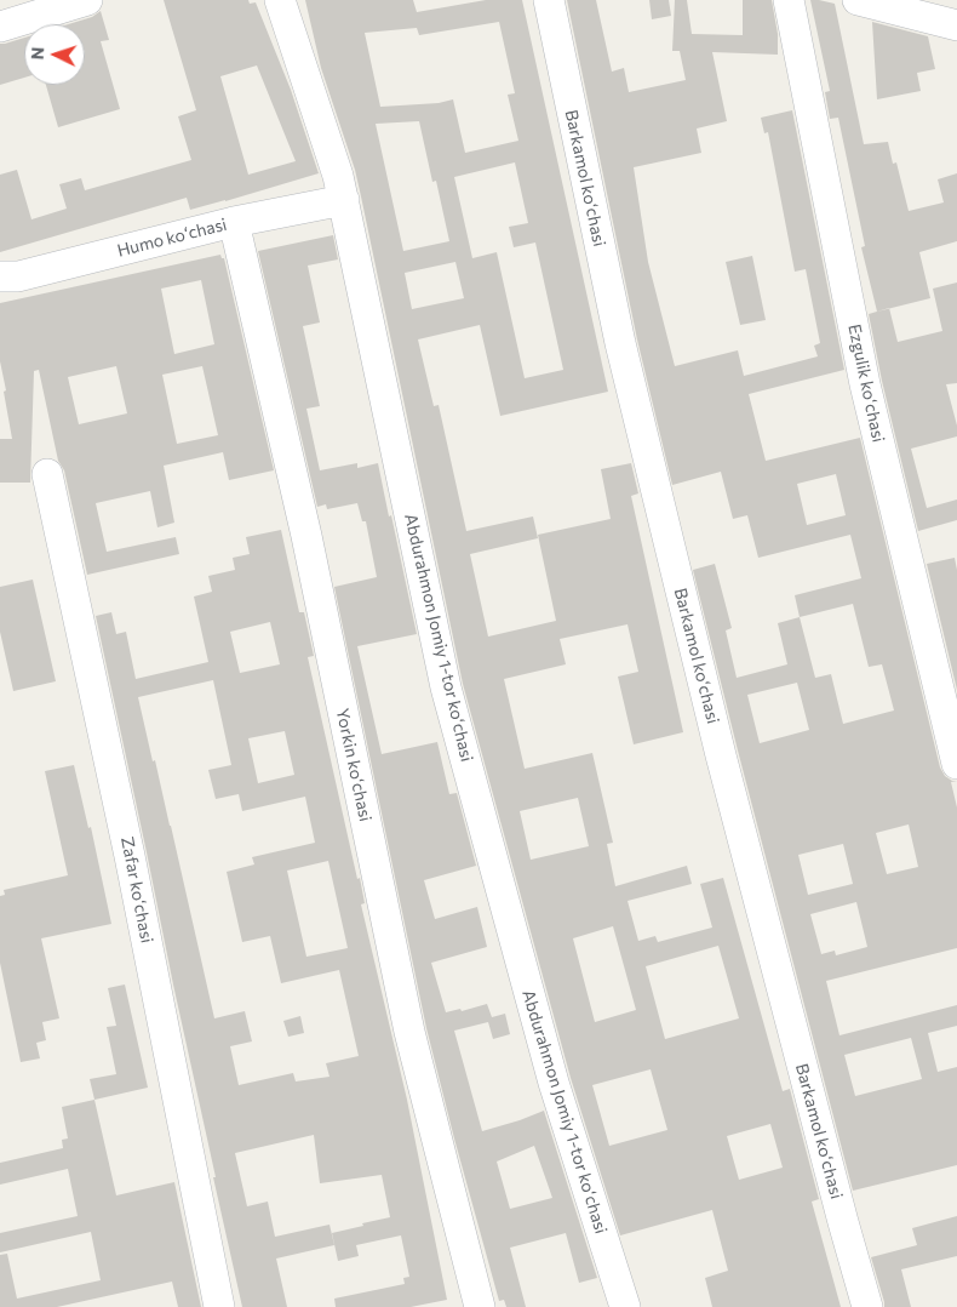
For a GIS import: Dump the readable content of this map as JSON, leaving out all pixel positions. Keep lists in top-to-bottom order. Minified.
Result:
{"streets":{"street":["Barkamol koʻchasi","Humo koʻchasi","Ezgulik koʻchasi","Abdurahmon Jomiy 1-tor koʻchasi","Yorkin koʻchasi","Zafar koʻchasi"]},"crossings":[["Humo koʻchasi","Abdurahmon Jomiy 1-tor koʻchasi"],["Humo koʻchasi","Yorkin koʻchasi"]],"north":"left"}
